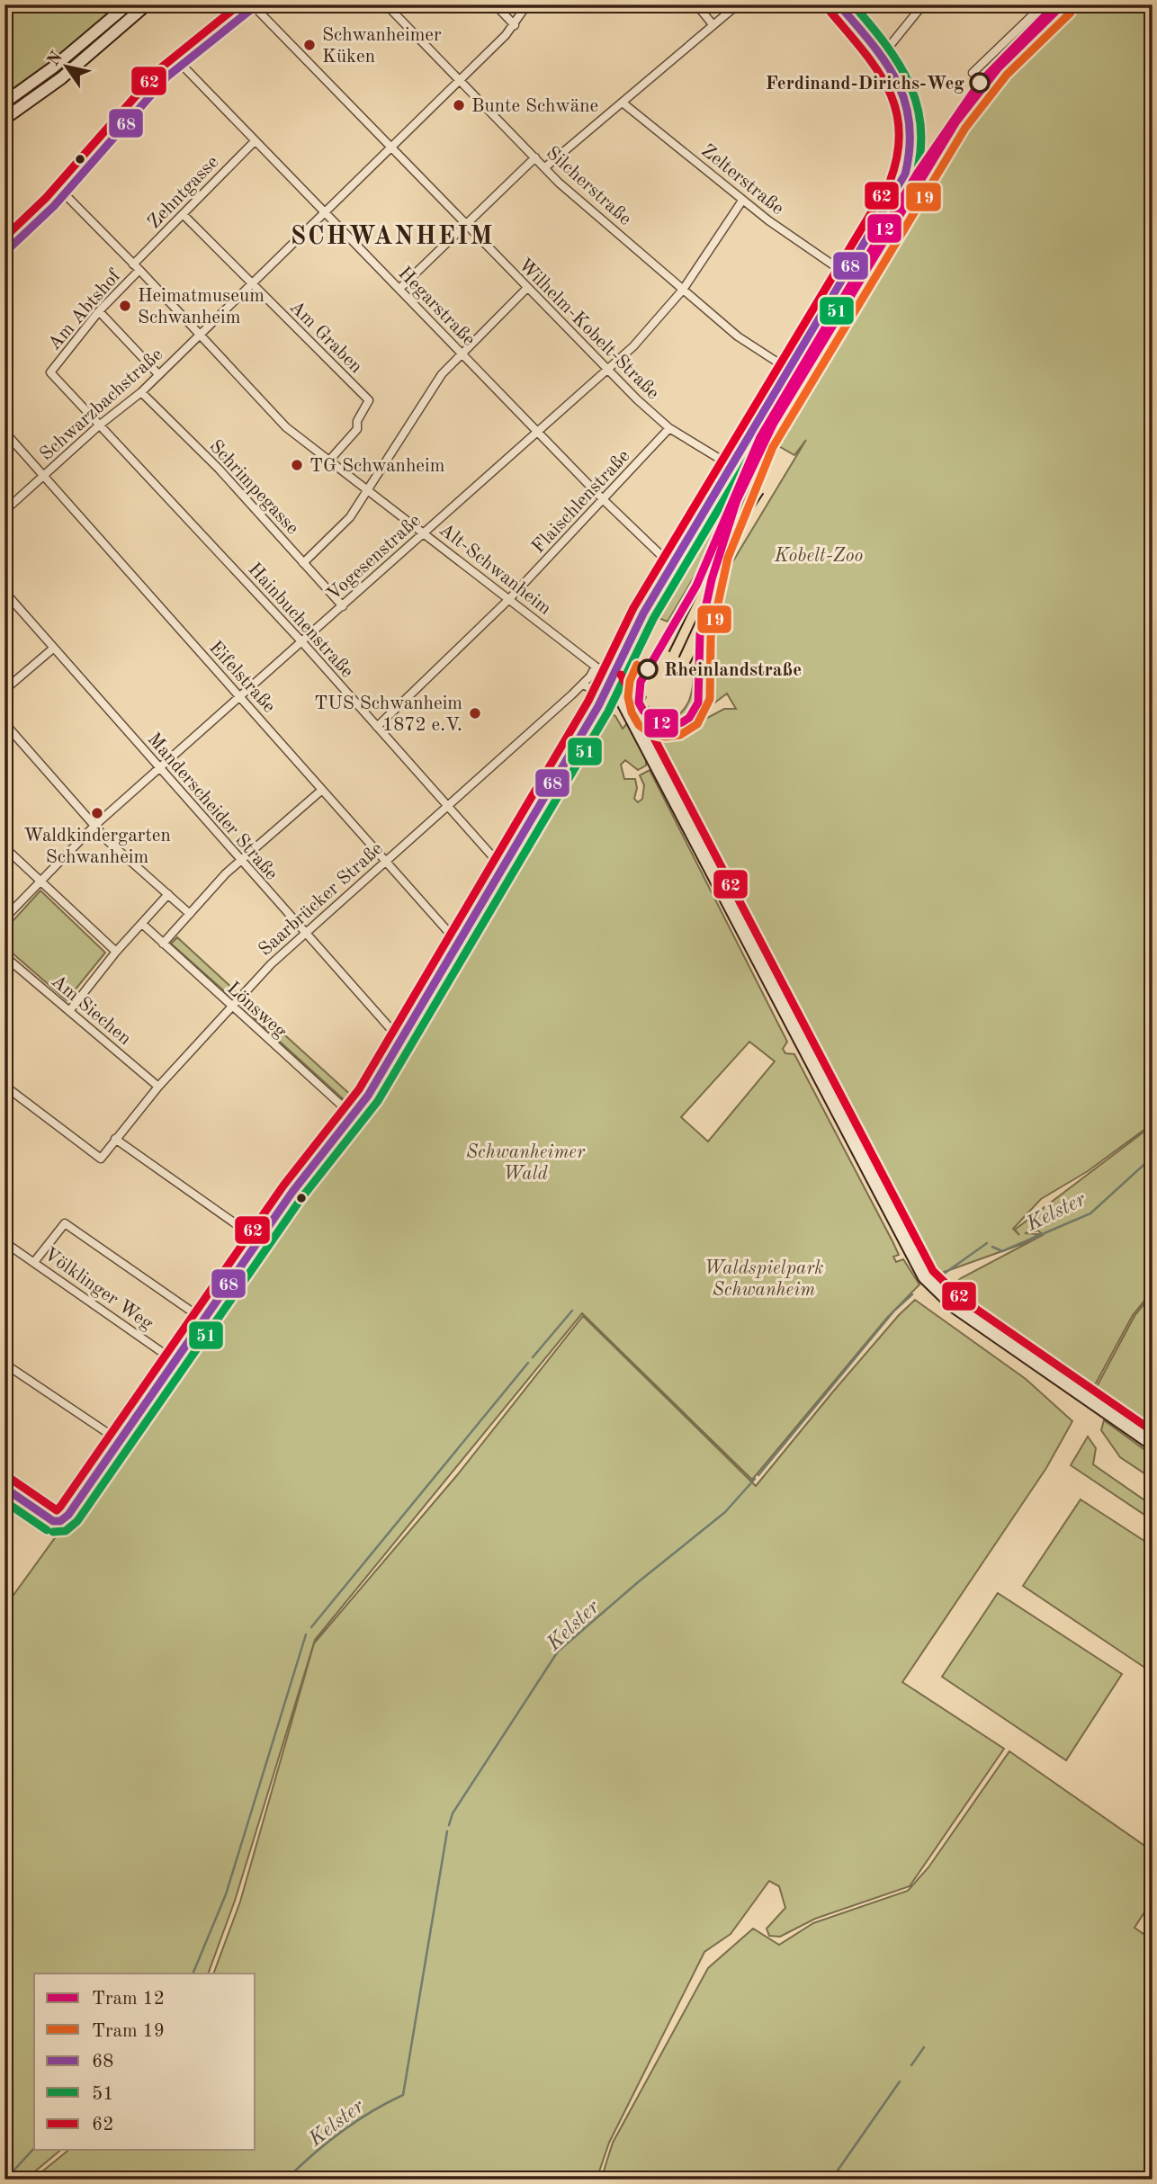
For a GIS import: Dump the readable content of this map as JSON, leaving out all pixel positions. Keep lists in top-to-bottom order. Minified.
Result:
{"streets":{"street":["Zelterstraße","Silcherstraße","Zehntgasse","Hegarstraße","Am Abtshof","Wilhelm-Kobelt-Straße","Am Graben","Schwarzbachstraße","Schrimpegasse","Flaischlenstraße","Vogesenstraße","Alt-Schwanheim","Hainbuchenstraße","Eifelstraße","Manderscheider Straße","Saarbrücker Straße","Am Siechen","Lönsweg","Völklinger Weg"]},"crossings":[["Zelterstraße","Vogesenstraße"],["Silcherstraße","Schwarzbachstraße"],["Silcherstraße","Vogesenstraße"],["Zehntgasse","Hegarstraße"],["Zehntgasse","Am Abtshof"],["Zehntgasse","Am Graben"],["Zehntgasse","Alt-Schwanheim"],["Hegarstraße","Schwarzbachstraße"],["Hegarstraße","Flaischlenstraße"],["Hegarstraße","Vogesenstraße"],["Am Abtshof","Schwarzbachstraße"],["Am Abtshof","Alt-Schwanheim"],["Am Abtshof","Hainbuchenstraße"],["Wilhelm-Kobelt-Straße","Schwarzbachstraße"],["Wilhelm-Kobelt-Straße","Flaischlenstraße"],["Wilhelm-Kobelt-Straße","Vogesenstraße"],["Am Graben","Schwarzbachstraße"],["Am Graben","Alt-Schwanheim"],["Schwarzbachstraße","Schrimpegasse"],["Schwarzbachstraße","Alt-Schwanheim"],["Schwarzbachstraße","Hainbuchenstraße"],["Schwarzbachstraße","Eifelstraße"],["Schrimpegasse","Vogesenstraße"],["Flaischlenstraße","Alt-Schwanheim"],["Flaischlenstraße","Hainbuchenstraße"],["Vogesenstraße","Alt-Schwanheim"],["Vogesenstraße","Hainbuchenstraße"],["Vogesenstraße","Eifelstraße"],["Vogesenstraße","Manderscheider Straße"],["Alt-Schwanheim","Saarbrücker Straße"],["Hainbuchenstraße","Saarbrücker Straße"],["Eifelstraße","Saarbrücker Straße"],["Manderscheider Straße","Saarbrücker Straße"],["Saarbrücker Straße","Am Siechen"],["Saarbrücker Straße","Lönsweg"]],"districts":["SCHWANHEIM"],"water":["Kelster"],"parks":["Kobelt-Zoo","Schwanheimer Wald","Waldspielpark Schwanheim"],"places":["Schwanheimer Küken","Ferdinand-Dirichs-Weg","Bunte Schwäne","Heimatmuseum Schwanheim","TG Schwanheim","Rheinlandstraße","TUS Schwanheim 1872 e.V.","Waldkindergarten Schwanheim"],"lines":["tram line 12","transit line 68","transit line 51","transit line 62","tram line 19"],"legend":["Tram 12","Tram 19","68","51","62"],"north":"top left"}
